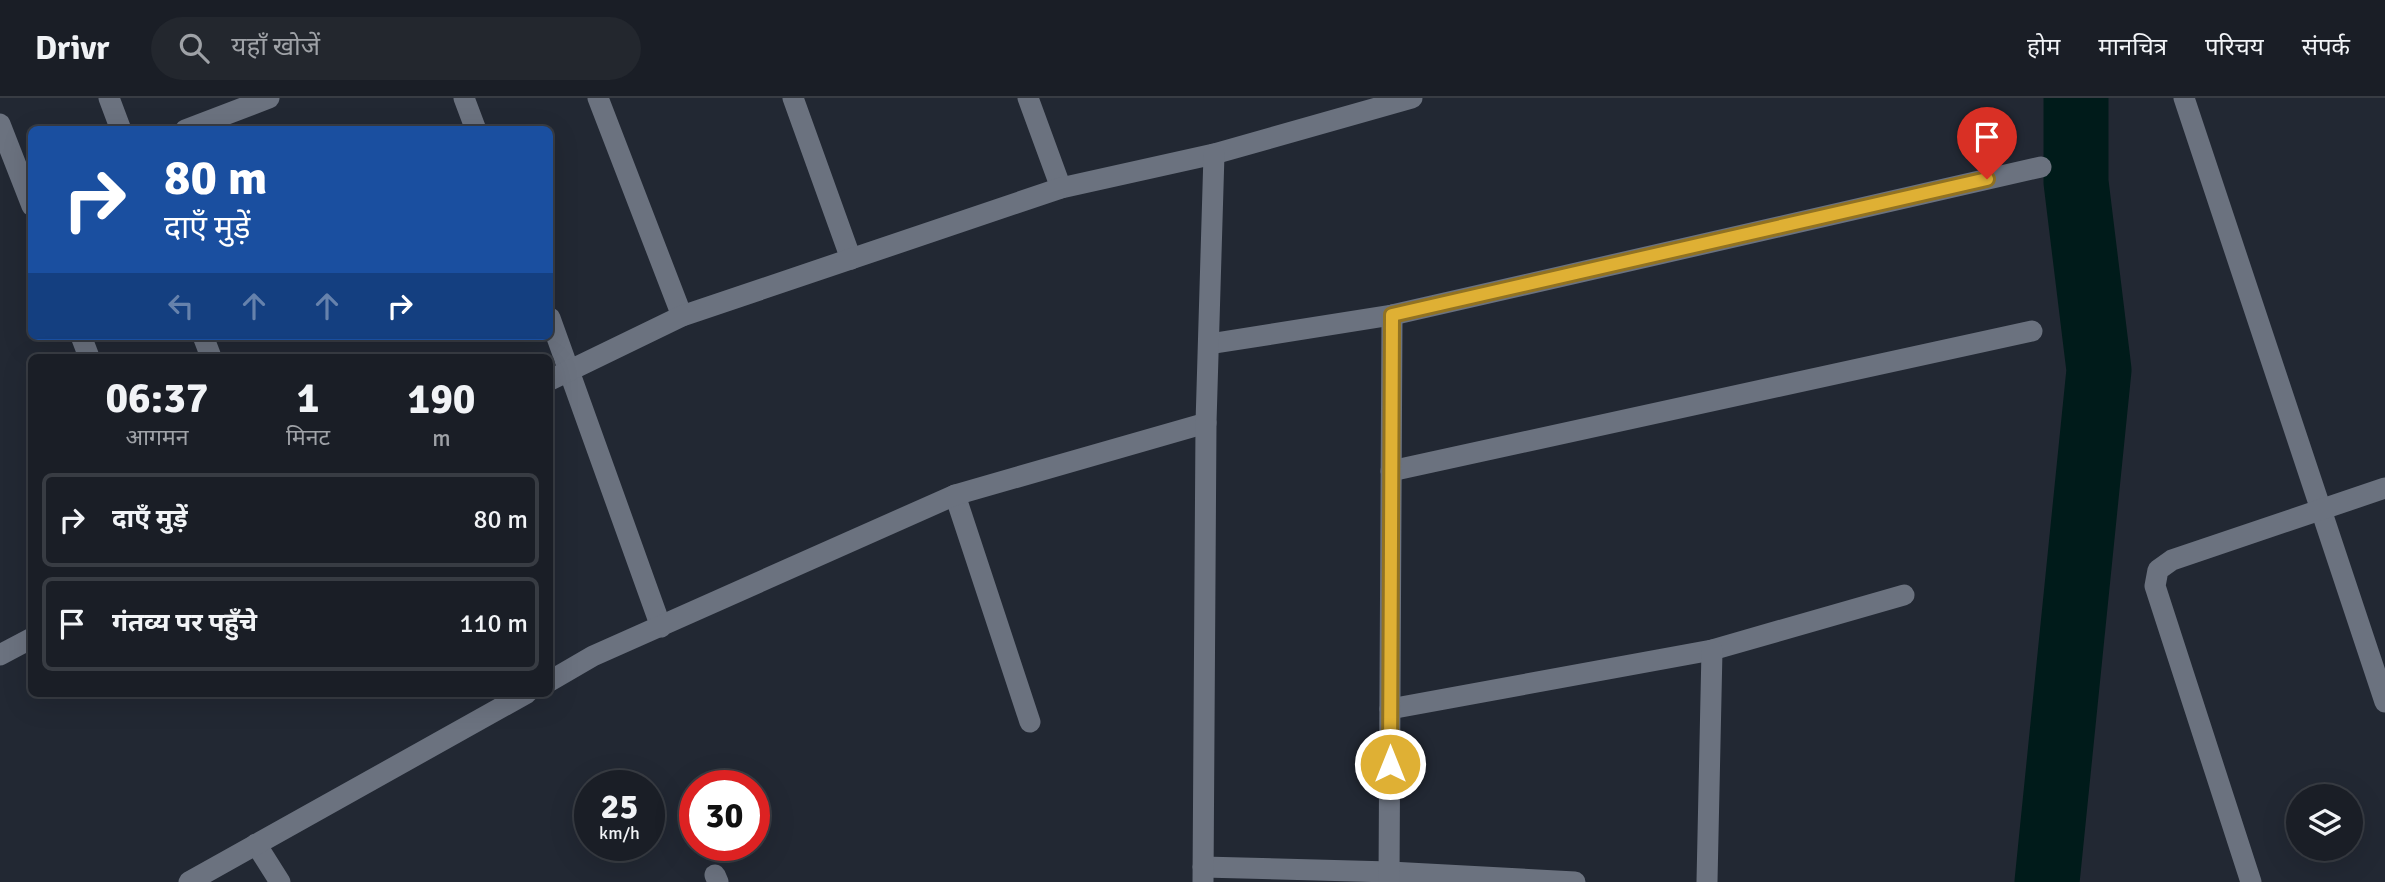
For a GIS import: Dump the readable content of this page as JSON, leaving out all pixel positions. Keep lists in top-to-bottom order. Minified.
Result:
{"page":{"header":"Drivr","search":"यहाँ खोजें","nav":["होम","मानचित्र","परिचय","संपर्क"],"turn":["80 m","दाएँ मुड़ें"],"eta":["06:37","आगमन","1","मिनट","190","m"],"list":[{"name":"दाएँ मुड़ें","value":"80 m"},{"name":"गंतव्य पर पहुँचे","value":"110 m"}],"speed":"25 km/h","limit":"30"}}
